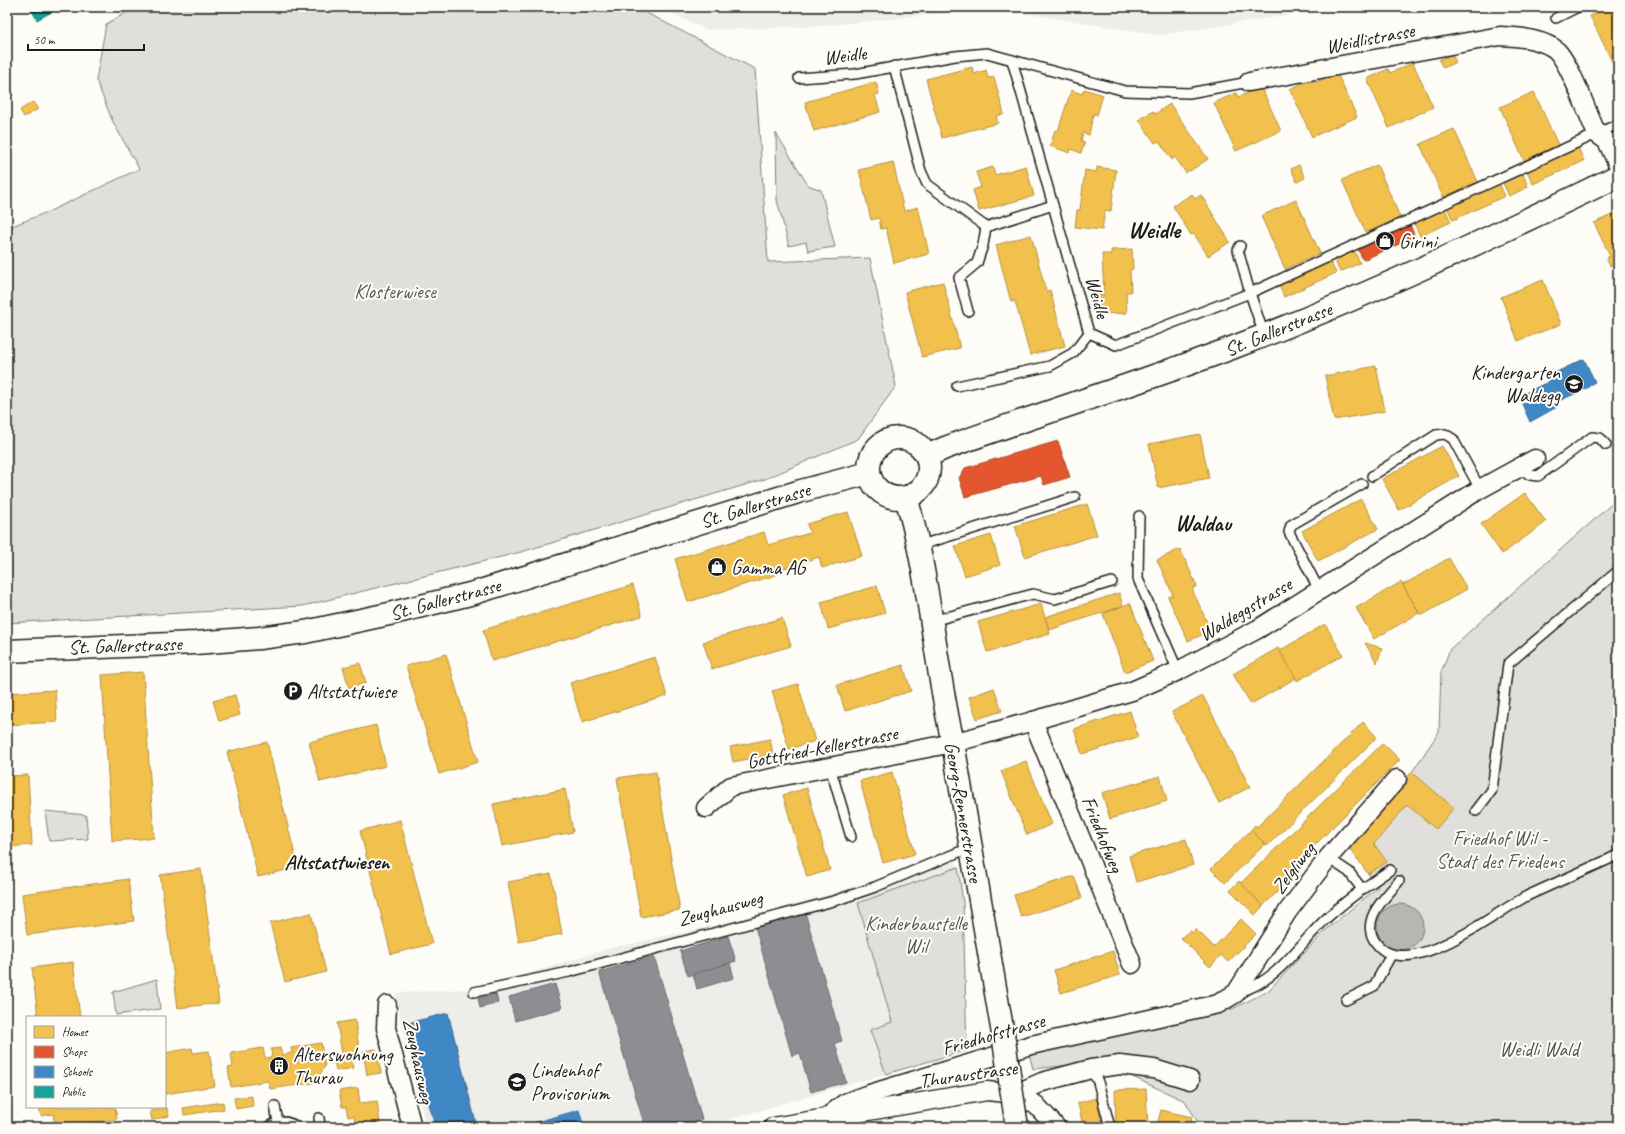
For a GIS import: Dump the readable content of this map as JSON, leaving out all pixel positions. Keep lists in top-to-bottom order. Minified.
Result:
{"streets":{"main road":["St. Gallerstrasse","Georg-Rennerstrasse"],"street":["Weidlistrasse","Waldeggstrasse","Gottfried-Kellerstrasse","Friedhofweg","Zelgliweg","Zeughausweg","Friedhofstrasse","Thuraustrasse"],"lane":["Weidle"]},"crossings":[["Weidlistrasse","Weidle"],["St. Gallerstrasse","Georg-Rennerstrasse"],["Waldeggstrasse","Gottfried-Kellerstrasse"],["Waldeggstrasse","Georg-Rennerstrasse"],["Waldeggstrasse","Friedhofweg"],["Gottfried-Kellerstrasse","Georg-Rennerstrasse"],["Georg-Rennerstrasse","Zeughausweg"],["Zelgliweg","Friedhofstrasse"],["Friedhofstrasse","Thuraustrasse"]],"districts":["Weidle","Waldau","Altstattwiesen"],"parks":["Klosterwiese","Friedhof Wil - Stadt des Friedens","Kinderbaustelle Wil","Weidli Wald"],"places":{"shop":["Girini","Gamma AG"],"school or university":["Kindergarten Waldegg","Lindenhof Provisorium"],"parking":["Altstattwiese"],"building":["Alterswohnung Thurau"]},"legend":["Homes","Shops","Schools","Public"],"scale_bar":"50 m"}
